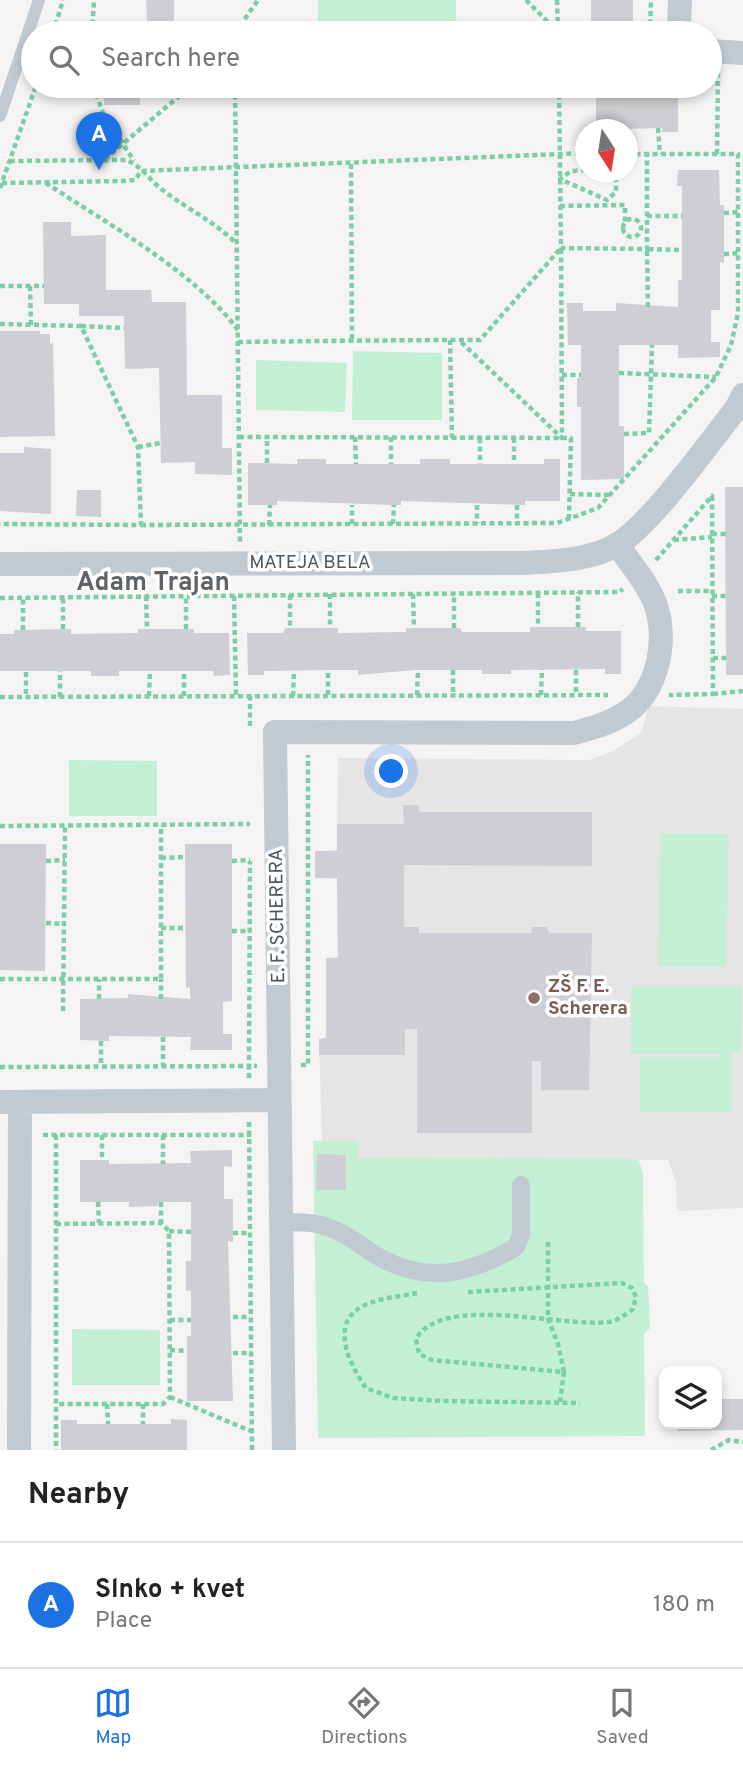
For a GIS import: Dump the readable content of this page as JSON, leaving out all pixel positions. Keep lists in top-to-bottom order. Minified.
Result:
{"streets":{"street":["MATEJA BELA","E. F. SCHERERA"]},"crossings":[["MATEJA BELA","E. F. SCHERERA"]],"districts":["Adam Trajan"],"places":["ZŠ F. E. Scherera"],"north":"bottom","page":{"search":"Search here","pins":"A","heading":"Nearby","list":[{"mark":"A","name":"Slnko + kvet","note":"Place","value":"180 m"}],"nav":["Map","Directions","Saved"]}}
